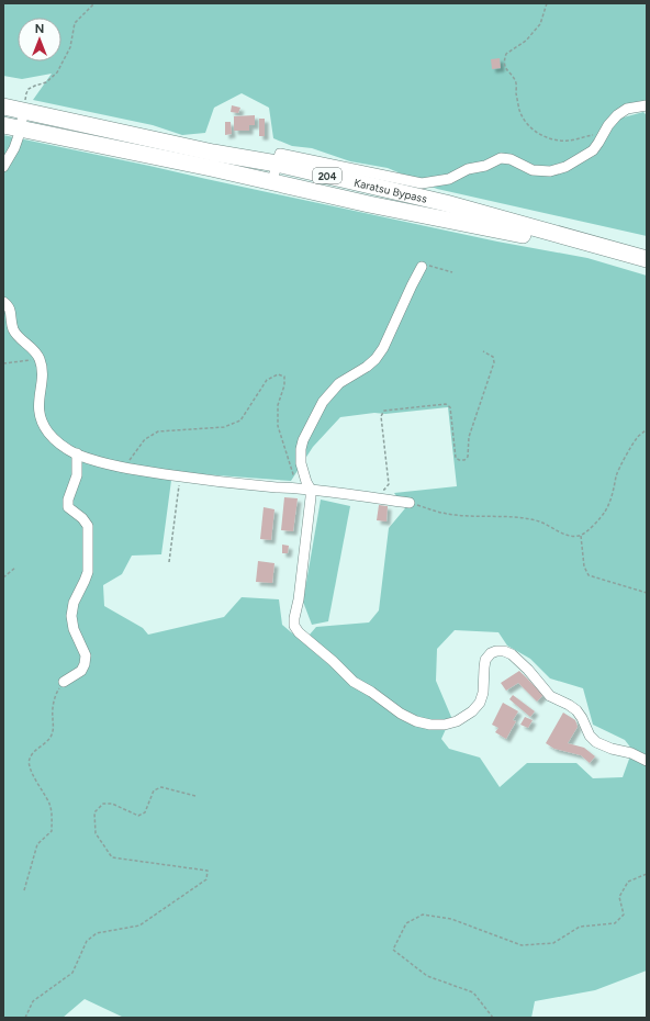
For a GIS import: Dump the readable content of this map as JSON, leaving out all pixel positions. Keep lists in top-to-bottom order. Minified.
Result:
{"streets":{"highway":["204","Karatsu Bypass"]},"north":"top"}
